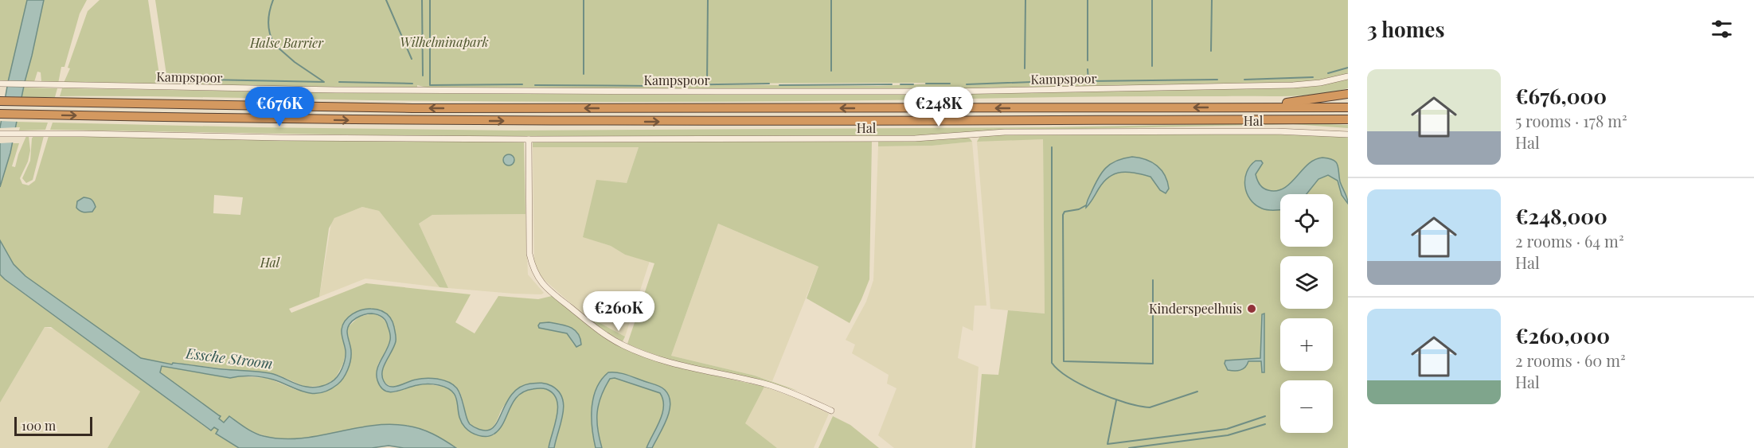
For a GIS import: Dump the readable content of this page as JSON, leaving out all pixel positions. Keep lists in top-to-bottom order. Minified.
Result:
{"streets":{"street":["Kampspoor","Hal"]},"water":["Essche Stroom"],"parks":["Wilhelminapark","Halse Barrier","Hal"],"places":["Kinderspeelhuis"],"scale_bar":"100 m","page":{"heading":"3 homes","list":[{"name":"€676,000","note":"5 rooms · 178 m² · Hal"},{"name":"€248,000","note":"2 rooms · 64 m² · Hal"},{"name":"€260,000","note":"2 rooms · 60 m² · Hal"}],"price":["€676K","€248K","€260K"],"map_buttons":["+","−"],"scale":"100 m"}}
